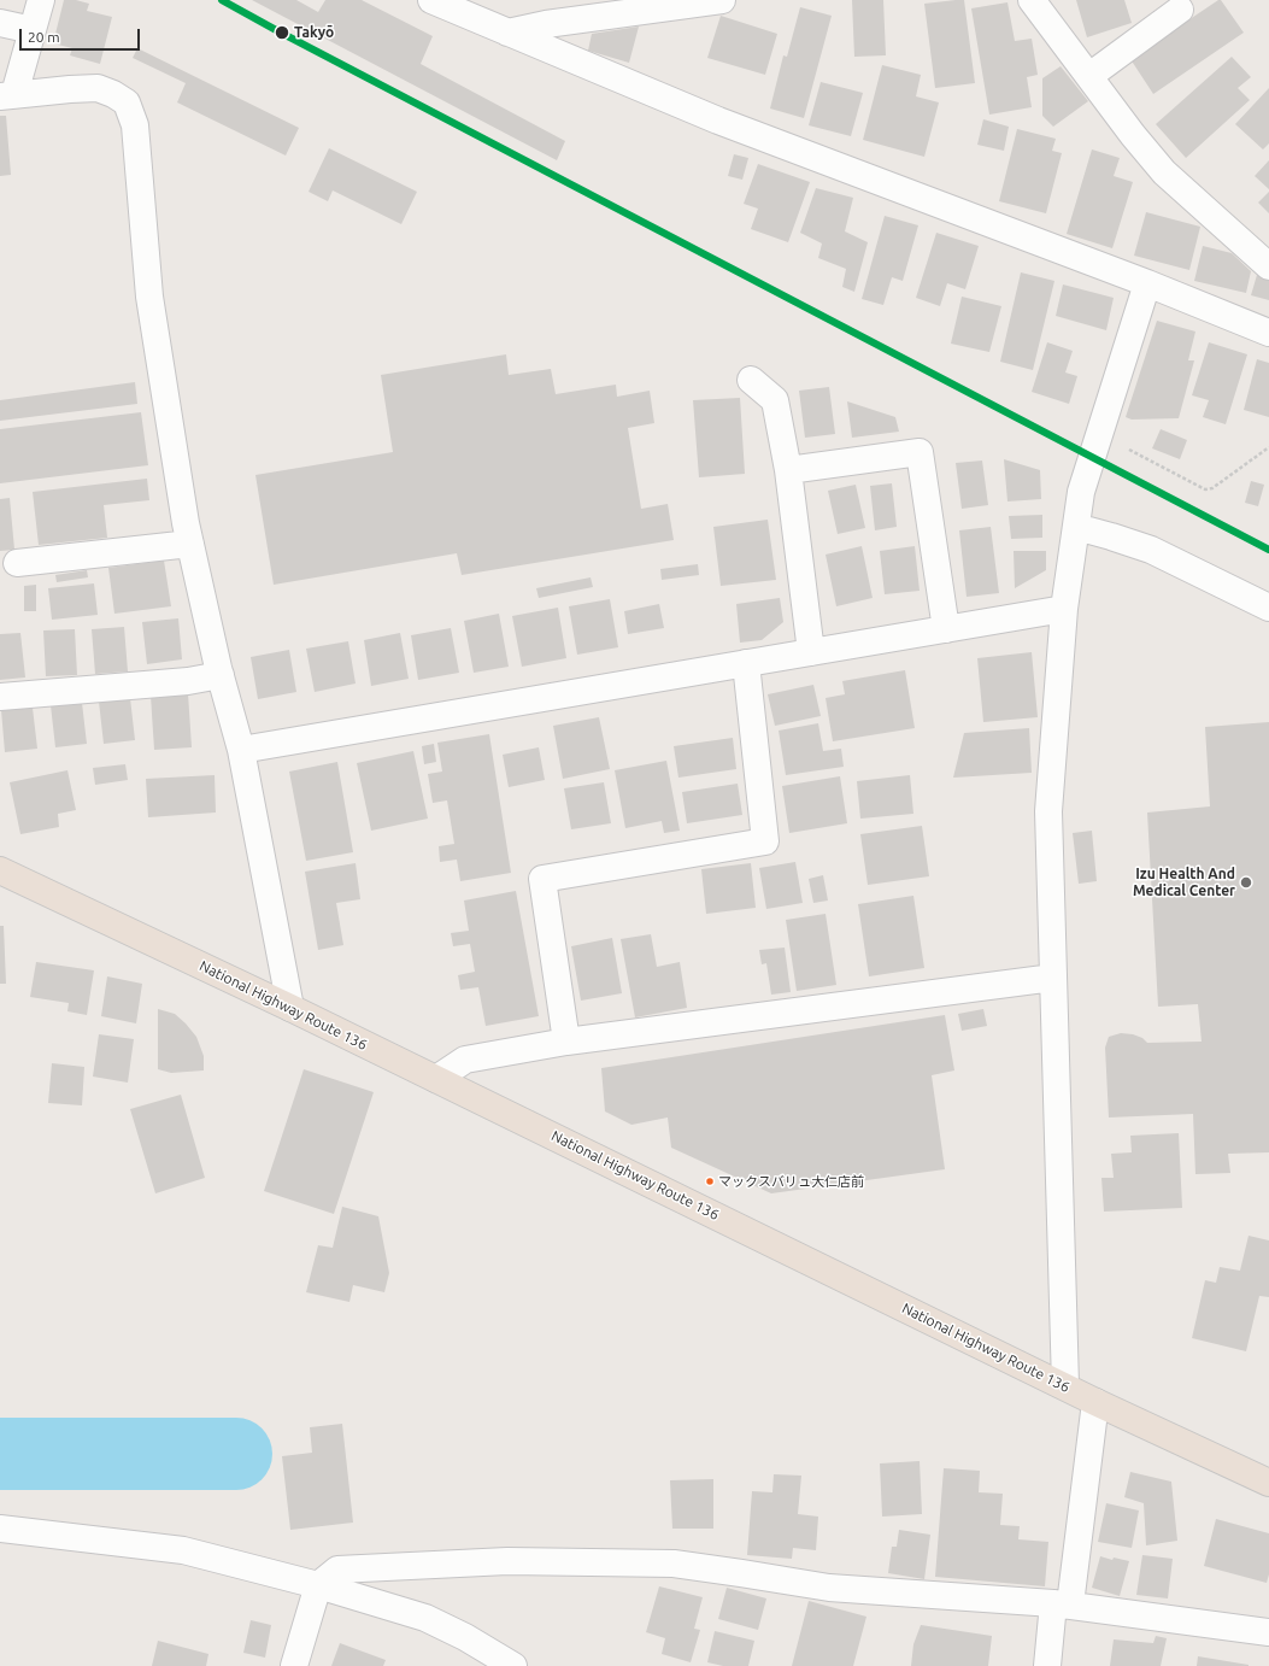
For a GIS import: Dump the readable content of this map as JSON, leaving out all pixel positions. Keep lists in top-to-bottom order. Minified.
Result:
{"streets":{"highway":["National Highway Route 136"]},"places":["Takyō","Izu Health And Medical Center","マックスバリュ大仁店前"],"scale_bar":"20 m"}
